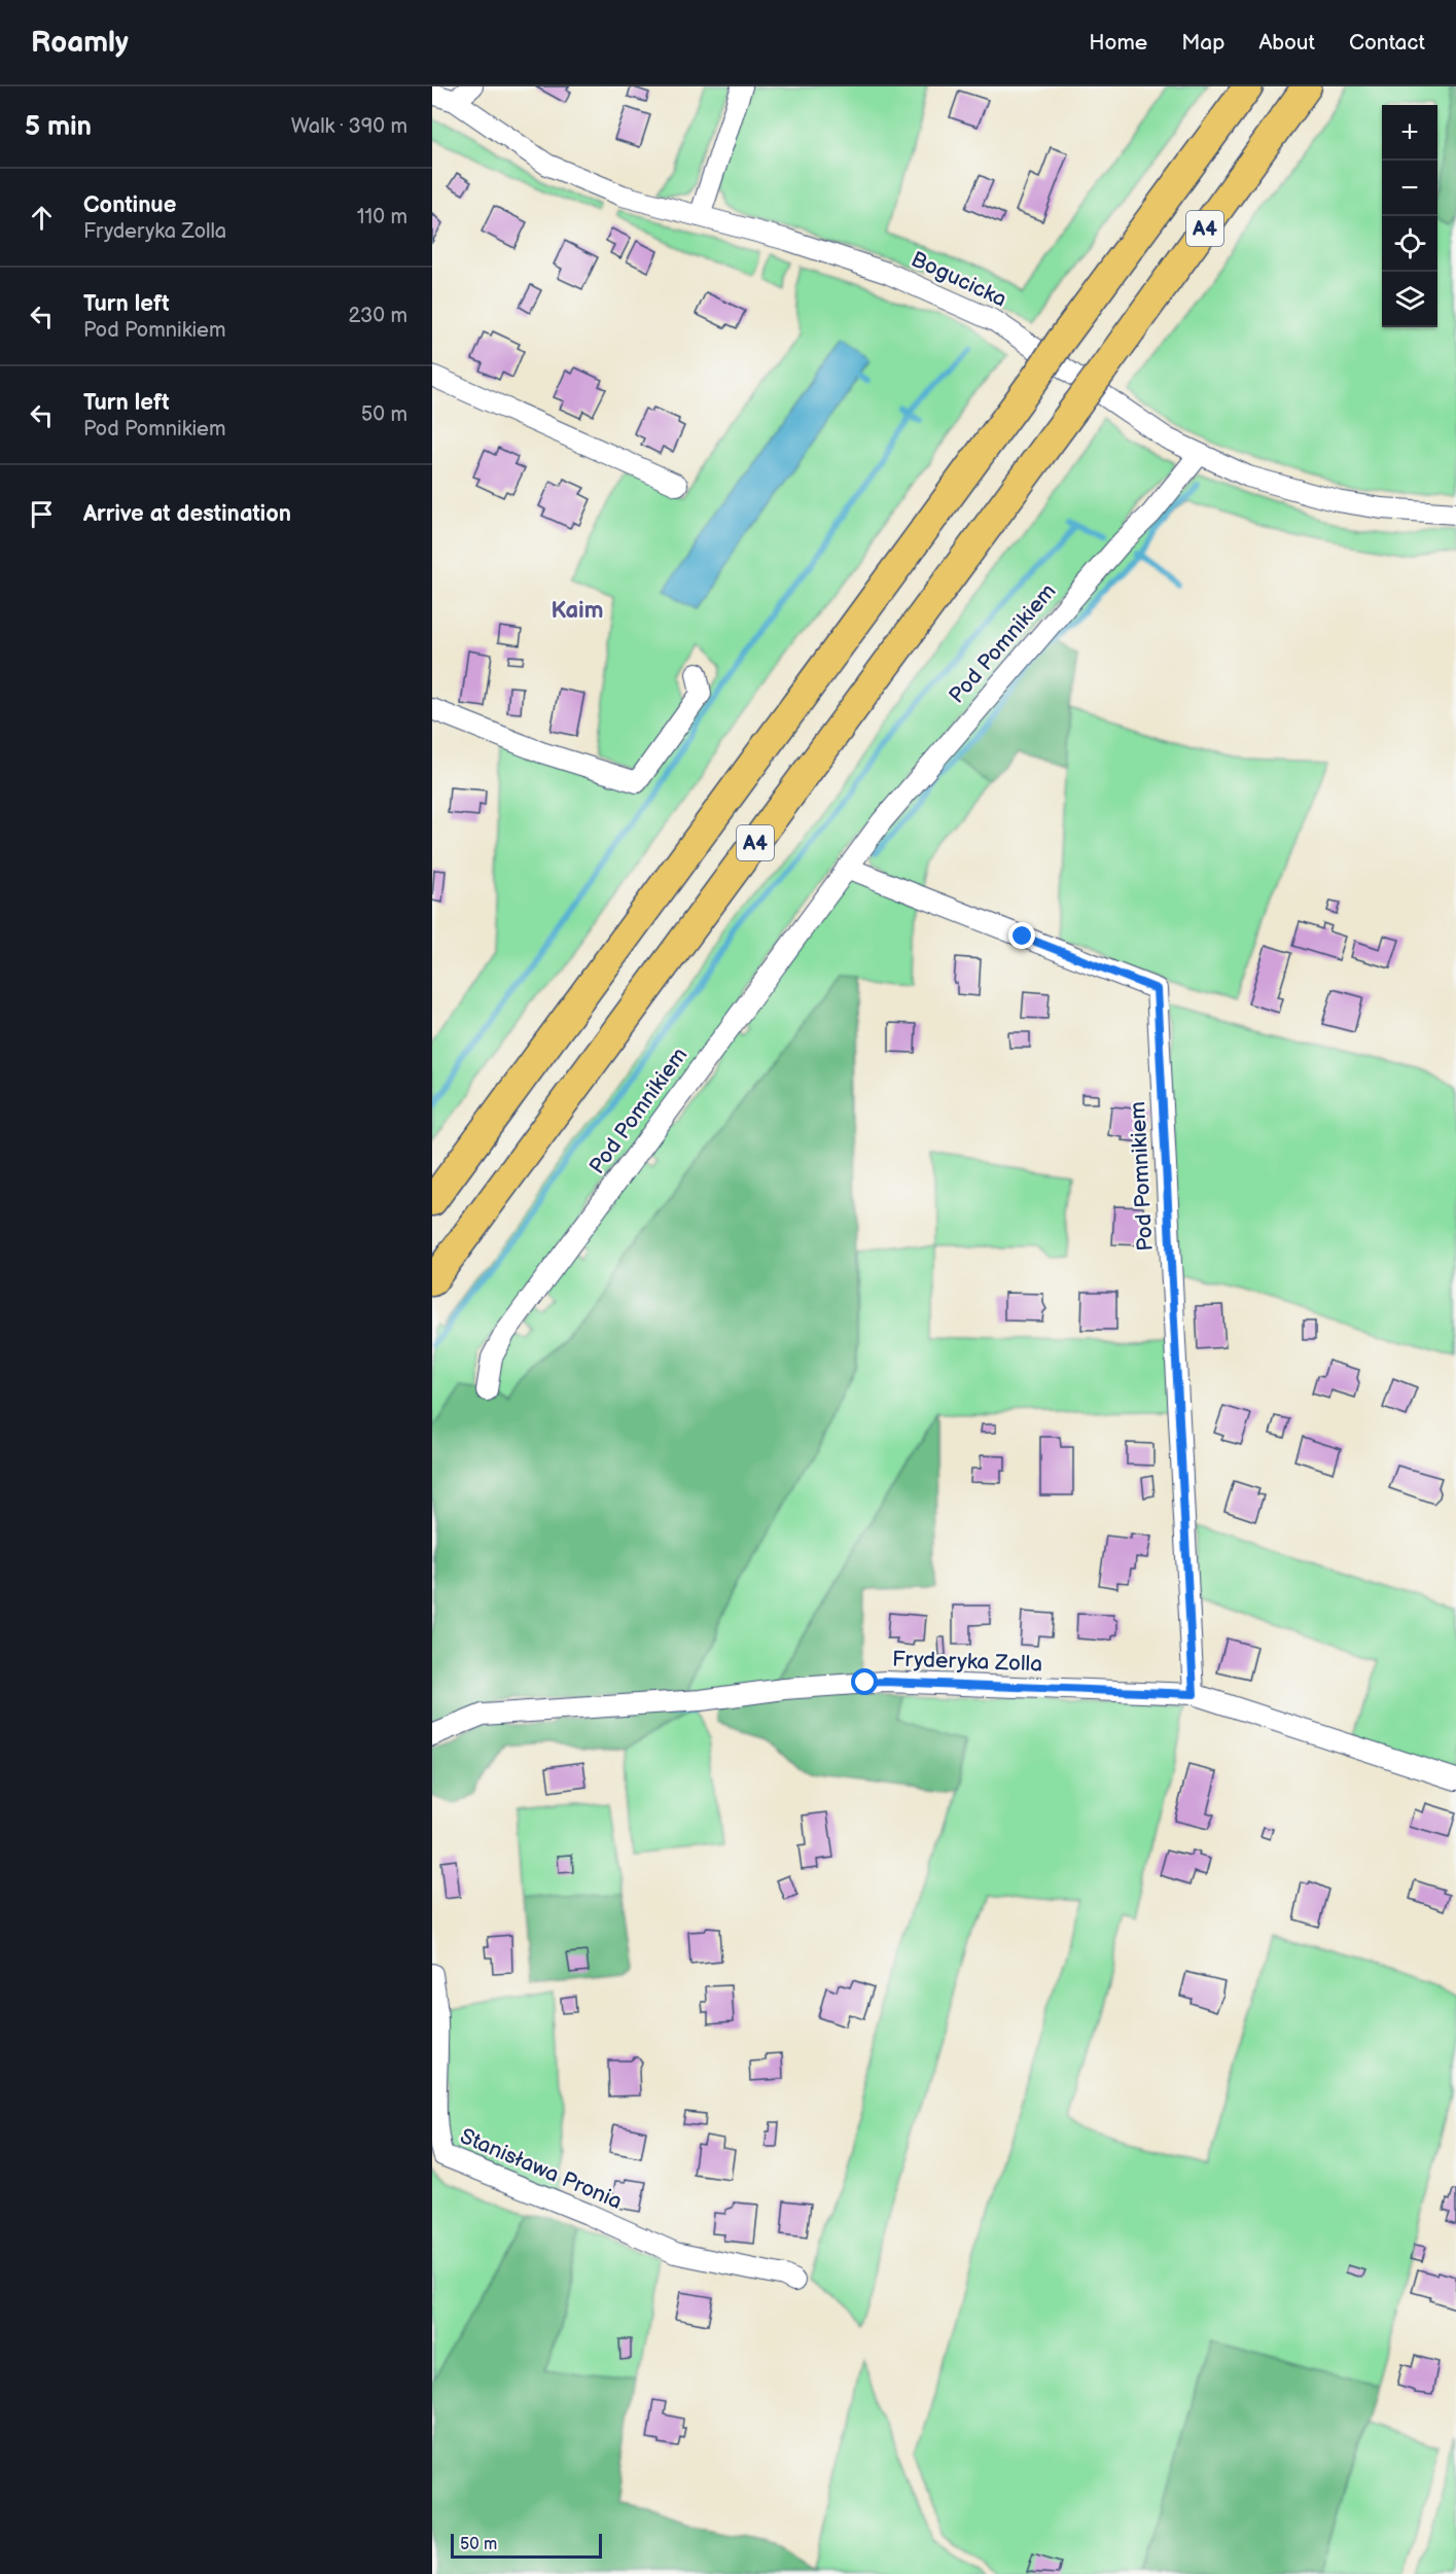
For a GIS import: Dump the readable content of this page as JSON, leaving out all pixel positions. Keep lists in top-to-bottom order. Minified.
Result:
{"streets":{"highway":["A4"],"street":["Bogucicka","Pod Pomnikiem","Fryderyka Zolla","Stanisława Pronia"]},"crossings":[["Bogucicka","Pod Pomnikiem"],["Pod Pomnikiem","Fryderyka Zolla"]],"districts":["Kaim"],"scale_bar":"50 m","page":{"header":"Roamly","nav":["Home","Map","About","Contact"],"heading":["5 min","Walk · 390 m"],"map_buttons":["+","−"],"list":[["Continue","Fryderyka Zolla","110 m"],["Turn left","Pod Pomnikiem","230 m"],["Turn left","Pod Pomnikiem","50 m"],"Arrive at destination"],"scale":"50 m"}}
